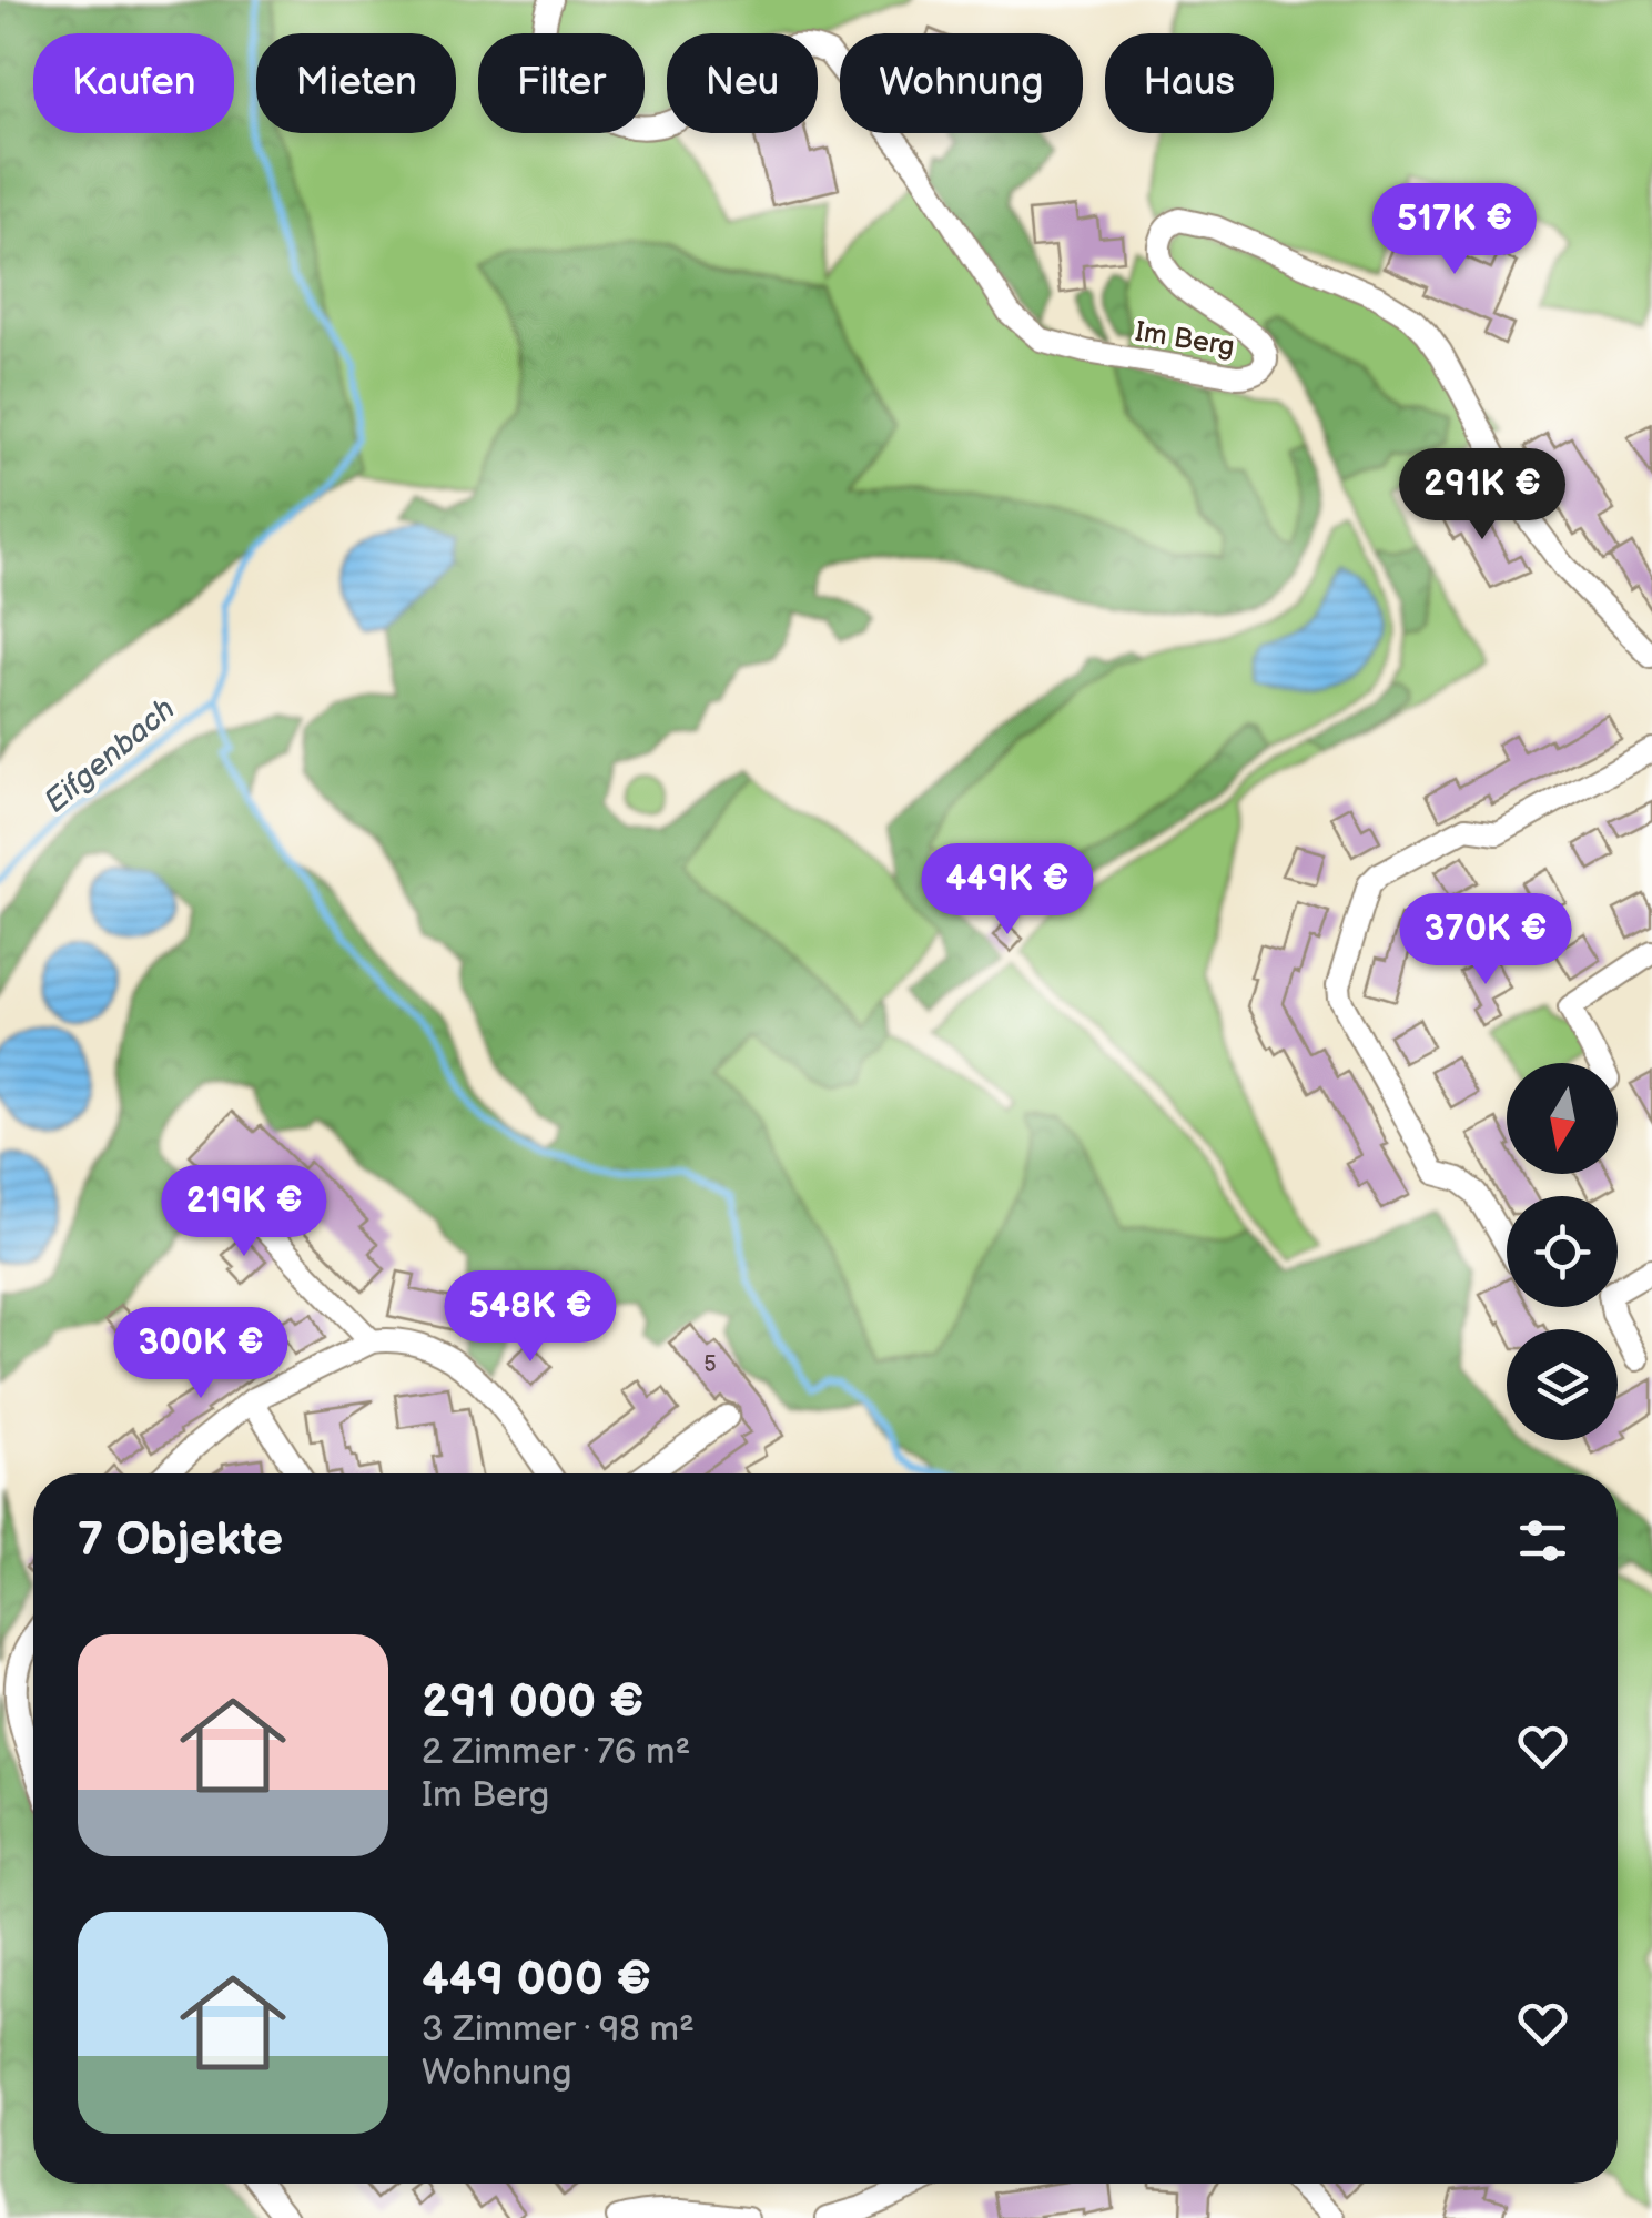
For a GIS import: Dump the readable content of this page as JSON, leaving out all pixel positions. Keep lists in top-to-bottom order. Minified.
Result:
{"streets":{"street":["Im Berg"]},"water":["Eifgenbach"],"house_numbers":["5"],"north":"bottom","page":{"chip":["Kaufen","Mieten","Filter","Neu","Wohnung","Haus"],"price":["517K €","291K €","449K €","370K €","219K €","548K €","300K €"],"heading":"7 Objekte","list":[{"name":"291 000 €","note":"2 Zimmer · 76 m² · Im Berg"},{"name":"449 000 €","note":"3 Zimmer · 98 m² · Wohnung"}]}}
